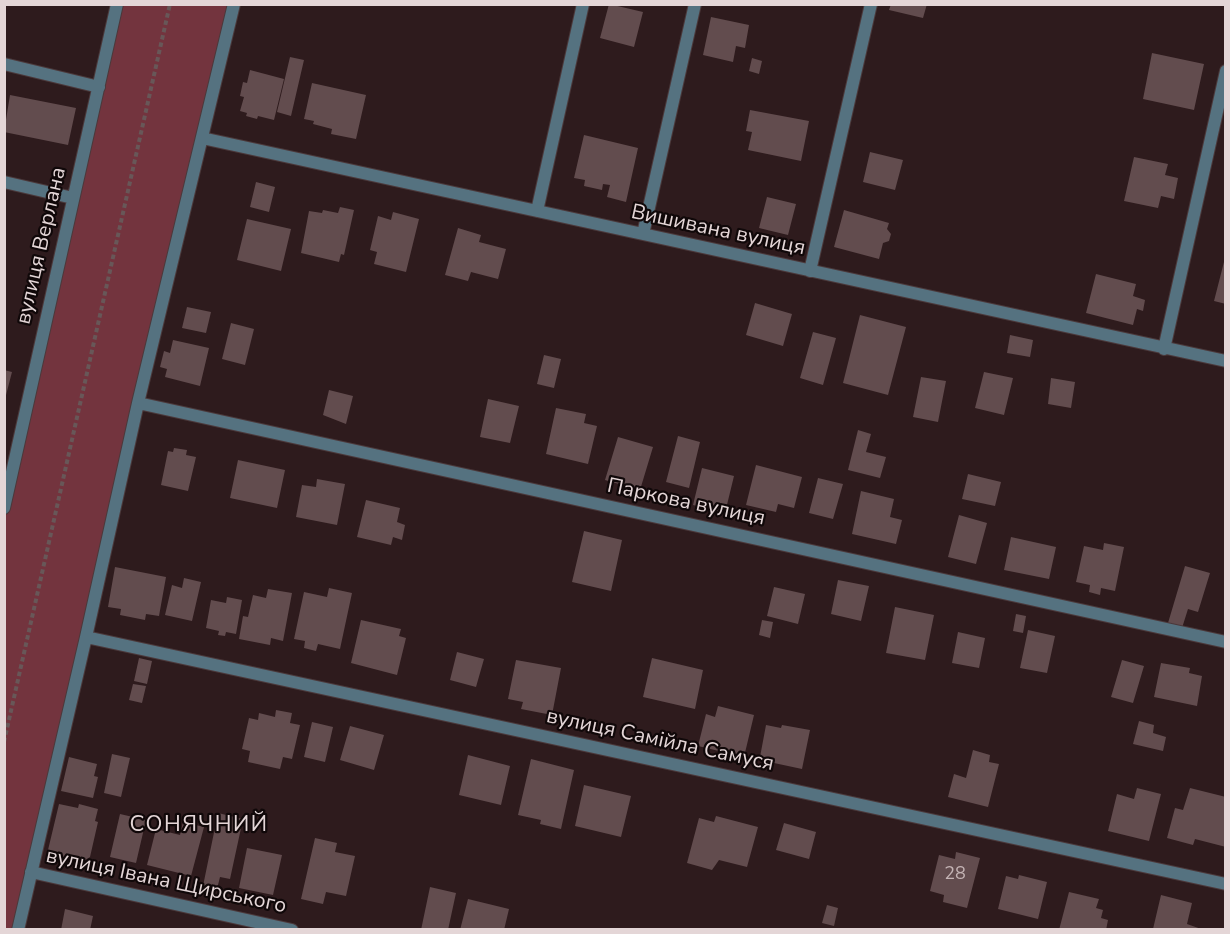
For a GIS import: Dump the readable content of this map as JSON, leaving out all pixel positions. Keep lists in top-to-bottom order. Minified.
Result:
{"streets":{"street":["Вишивана вулиця","вулиця Верлана","Паркова вулиця","вулиця Самійла Самуся","вулиця Івана Щирського"]},"districts":["СОНЯЧНИЙ"],"house_numbers":["28"]}
